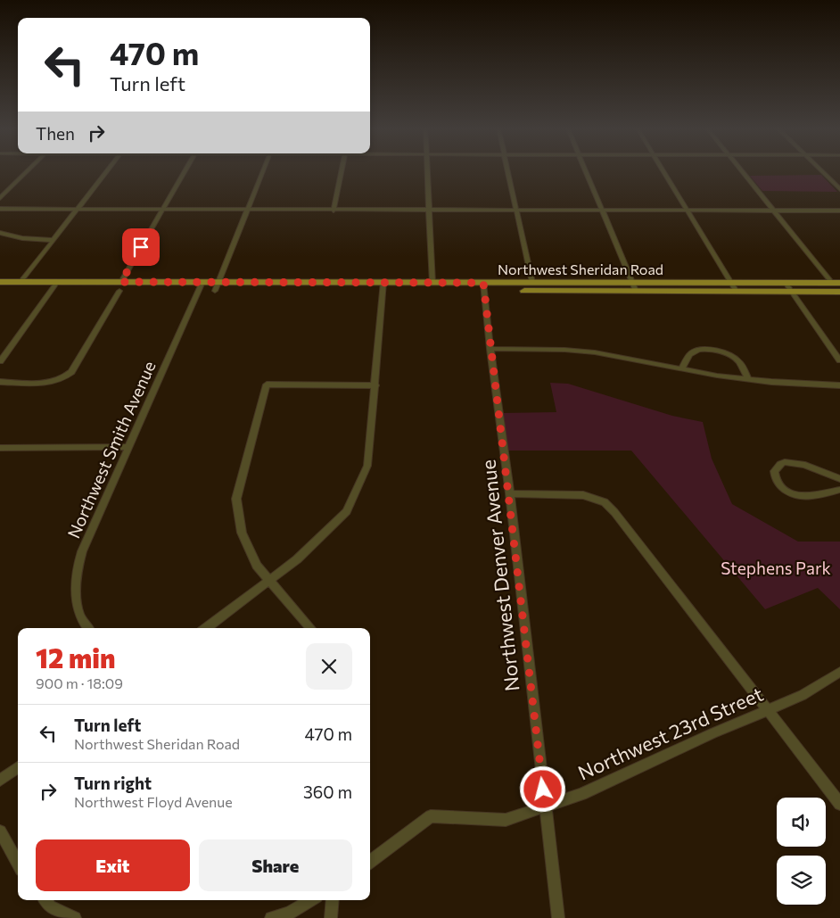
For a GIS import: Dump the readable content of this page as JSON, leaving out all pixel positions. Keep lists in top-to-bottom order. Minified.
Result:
{"streets":{"main road":["Northwest Sheridan Road"],"street":["Northwest Smith Avenue","Northwest Denver Avenue","Northwest 23rd Street"]},"crossings":[["Northwest Sheridan Road","Northwest Smith Avenue"],["Northwest Sheridan Road","Northwest Denver Avenue"],["Northwest Denver Avenue","Northwest 23rd Street"]],"parks":["Stephens Park"],"page":{"turn":["470 m","Turn left"],"then":"Then","heading":["12 min","900 m · 18:09"],"list":[{"name":"Turn left","note":"Northwest Sheridan Road","value":"470 m"},{"name":"Turn right","note":"Northwest Floyd Avenue","value":"360 m"}],"buttons":["Exit","Share"]}}
